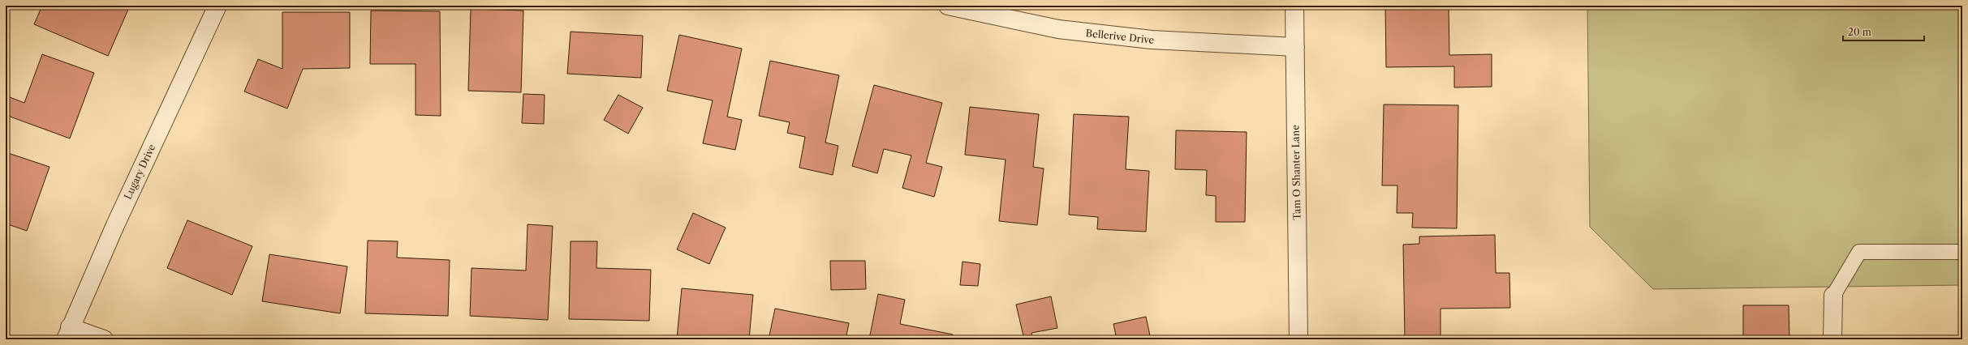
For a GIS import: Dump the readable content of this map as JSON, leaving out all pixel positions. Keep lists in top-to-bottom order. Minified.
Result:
{"streets":{"street":["Bellerive Drive","Lugary Drive","Tam O Shanter Lane"]},"crossings":[["Bellerive Drive","Tam O Shanter Lane"]],"scale_bar":"20 m"}
